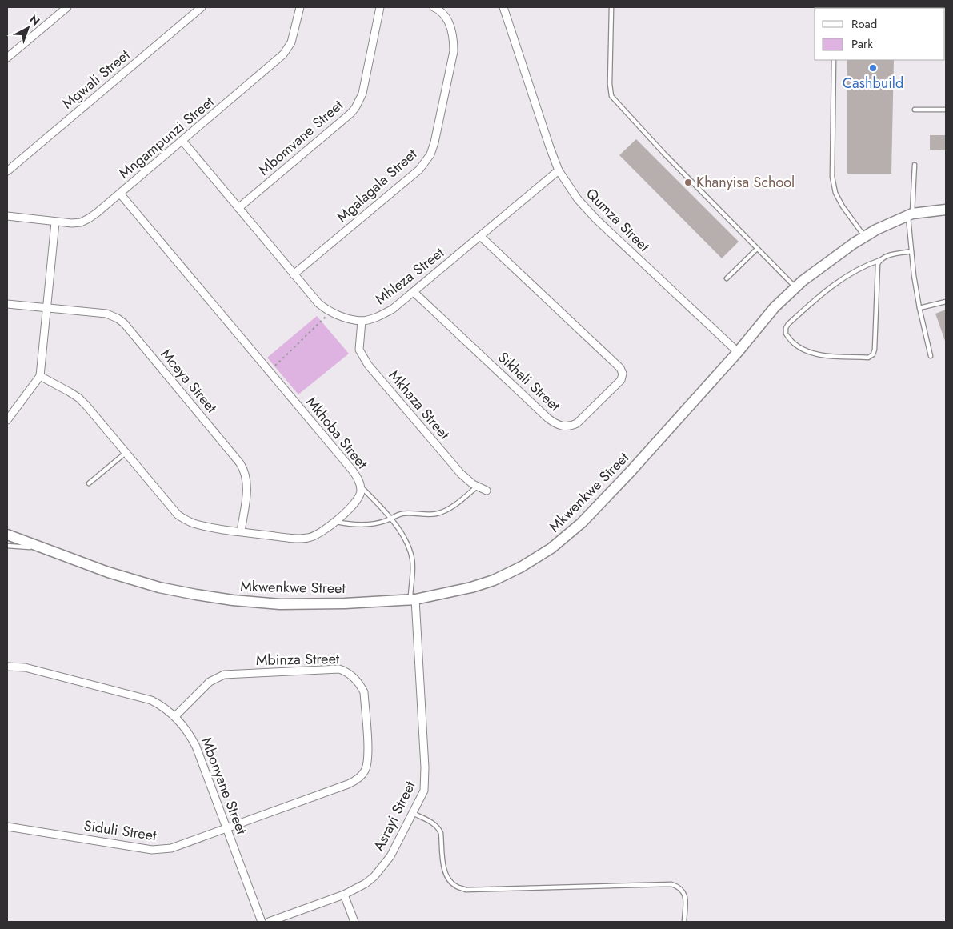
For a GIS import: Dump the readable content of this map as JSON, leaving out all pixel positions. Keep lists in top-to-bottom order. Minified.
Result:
{"streets":{"street":["Mgwali Street","Mngampunzi Street","Mbomvane Street","Mgalagala Street","Qumza Street","Mhleza Street","Mceya Street","Sikhali Street","Mkhaza Street","Mkhoba Street","Mkwenkwe Street","Mbinza Street","Mbonyane Street","Asrayi Street","Siduli Street"]},"crossings":[["Mngampunzi Street","Mhleza Street"],["Mngampunzi Street","Mkhoba Street"],["Mbomvane Street","Mhleza Street"],["Mgalagala Street","Mhleza Street"],["Qumza Street","Mhleza Street"],["Qumza Street","Mkwenkwe Street"],["Mhleza Street","Sikhali Street"],["Mhleza Street","Mkhaza Street"],["Mceya Street","Mkhoba Street"],["Mkwenkwe Street","Asrayi Street"],["Mbinza Street","Mbonyane Street"],["Mbinza Street","Siduli Street"],["Mbonyane Street","Siduli Street"]],"places":["Cashbuild","Khanyisa School"],"legend":["Road","Park"],"north":"top right"}
